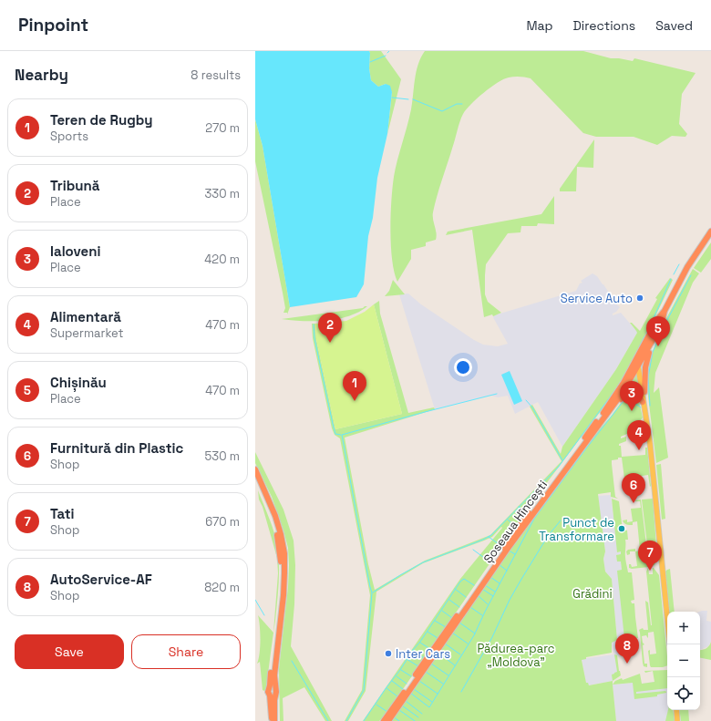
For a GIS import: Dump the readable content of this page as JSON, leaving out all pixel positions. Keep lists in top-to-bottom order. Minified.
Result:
{"streets":{"highway":["Șoseaua Hîncești"]},"parks":["Grădini","Pădurea-parc „Moldova”"],"places":["Service Auto","Punct de Transformare","Inter Cars"],"page":{"header":"Pinpoint","nav":["Map","Directions","Saved"],"heading":["Nearby","8 results"],"list":[{"mark":"1","name":"Teren de Rugby","note":"Sports","value":"270 m"},{"mark":"2","name":"Tribună","note":"Place","value":"330 m"},{"mark":"3","name":"Ialoveni","note":"Place","value":"420 m"},{"mark":"4","name":"Alimentară","note":"Supermarket","value":"470 m"},{"mark":"5","name":"Chișinău","note":"Place","value":"470 m"},{"mark":"6","name":"Furnitură din Plastic","note":"Shop","value":"530 m"},{"mark":"7","name":"Tati","note":"Shop","value":"670 m"},{"mark":"8","name":"AutoService-AF","note":"Shop","value":"820 m"}],"pins":["2","5","1","3","4","6","7","8"],"map_buttons":["+","−"],"buttons":["Save","Share"]}}
